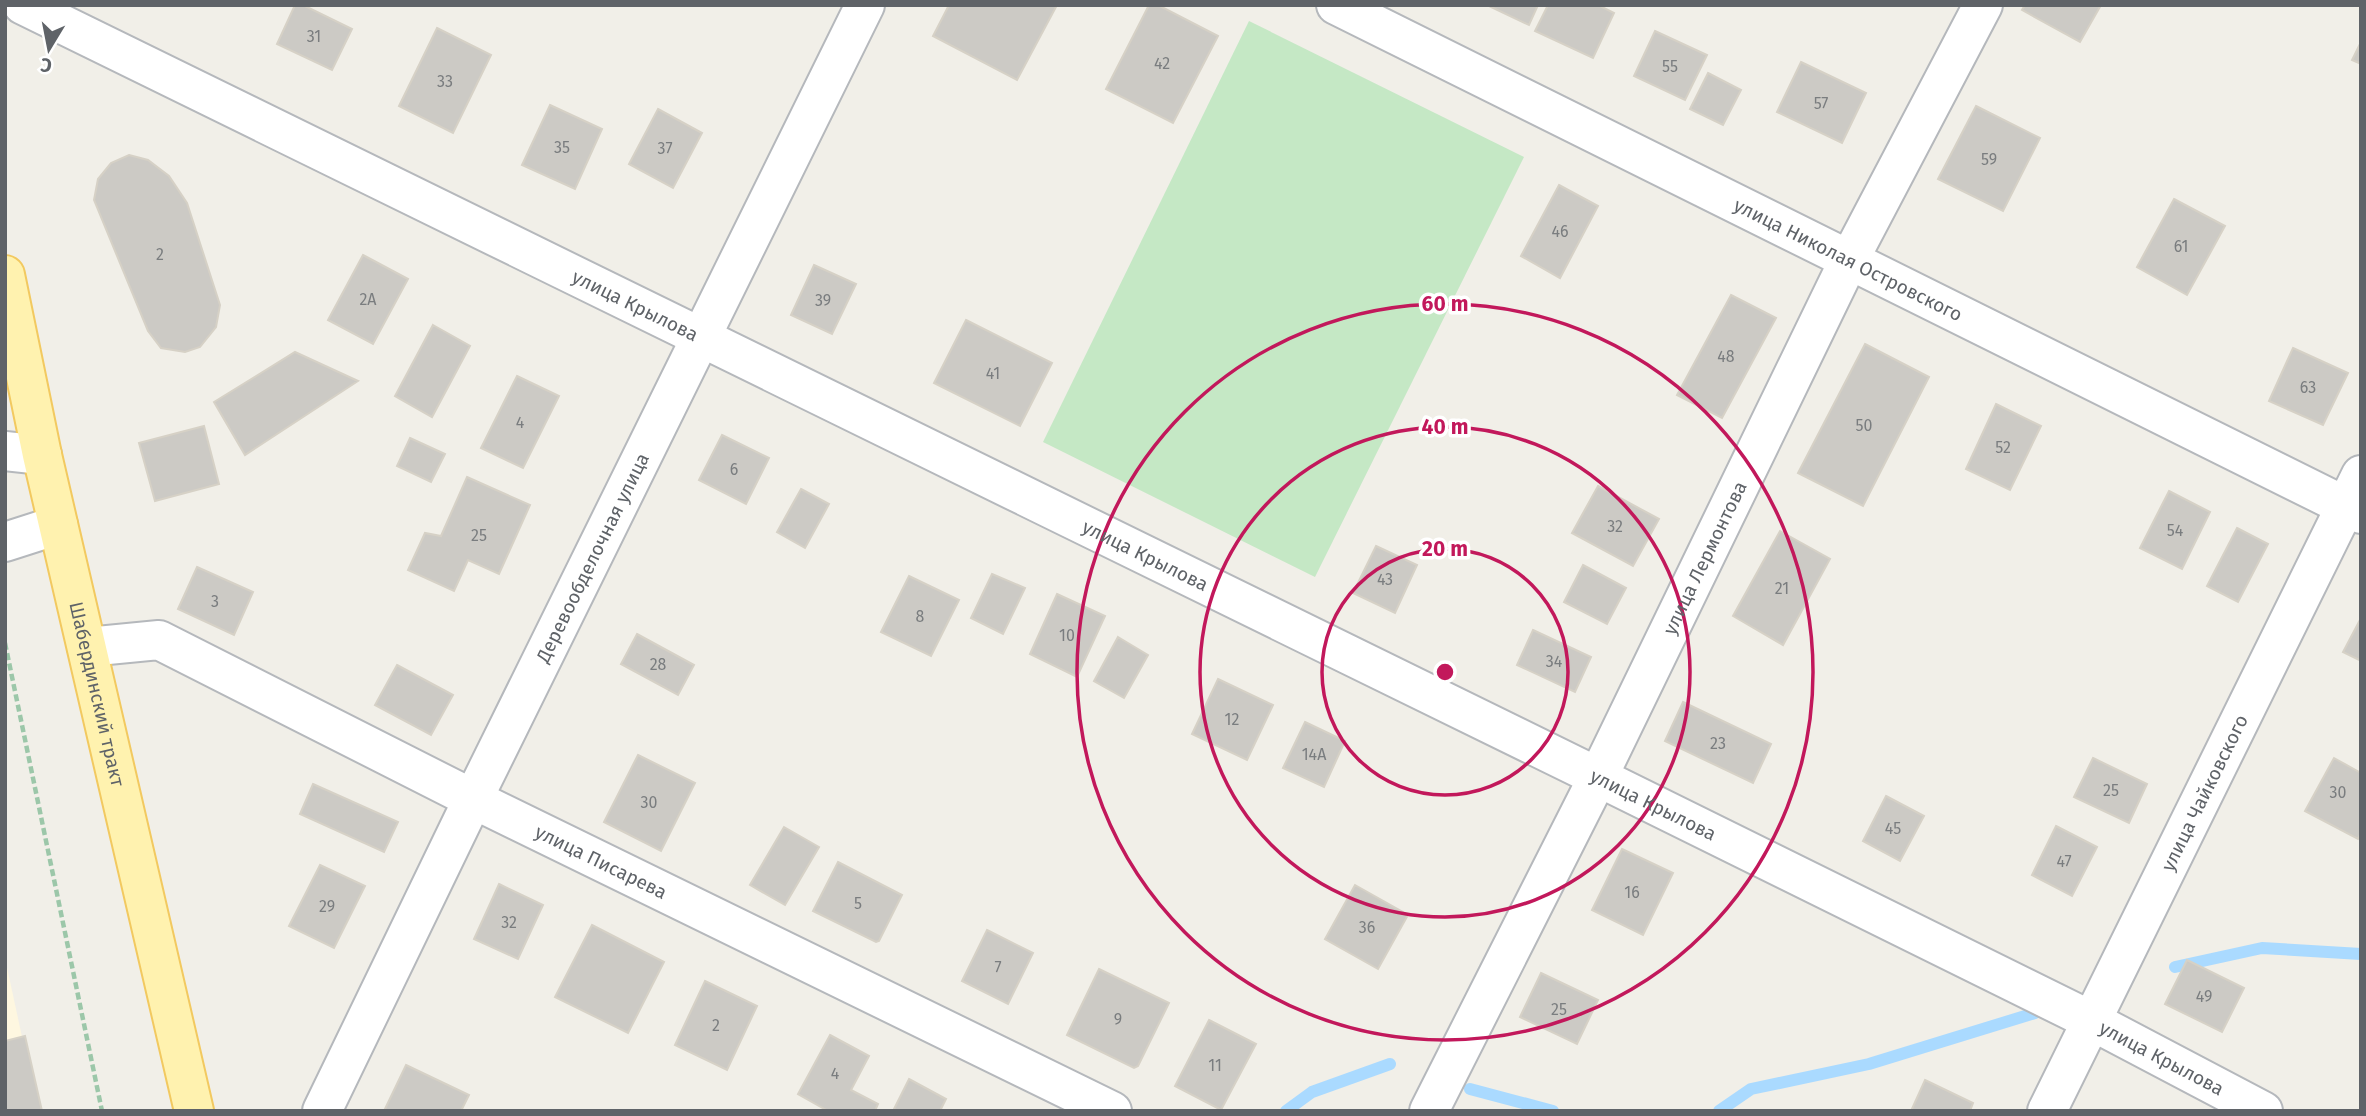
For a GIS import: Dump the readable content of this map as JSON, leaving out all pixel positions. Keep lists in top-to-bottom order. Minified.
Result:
{"streets":{"main road":["Шабердинский тракт"],"street":["улица Николая Островского","улица Крылова","улица Лермонтова","Деревообделочная улица","улица Чайковского","улица Писарева"]},"crossings":[["улица Николая Островского","улица Лермонтова"],["улица Николая Островского","улица Чайковского"],["улица Крылова","улица Лермонтова"],["улица Крылова","Деревообделочная улица"],["улица Крылова","улица Чайковского"],["Деревообделочная улица","улица Писарева"],["Шабердинский тракт","улица Писарева"]],"house_numbers":["31","42","55","33","57","35","37","59","46","61","2","2А","39","48","41","63","4","50","52","6","32","54","25","43","21","3","8","10","34","28","12","23","14А","25","30","30","45","47","16","5","29","32","36","7","49","25","9","2","11","4"],"north":"bottom","rings":["60 m","40 m","20 m"]}
